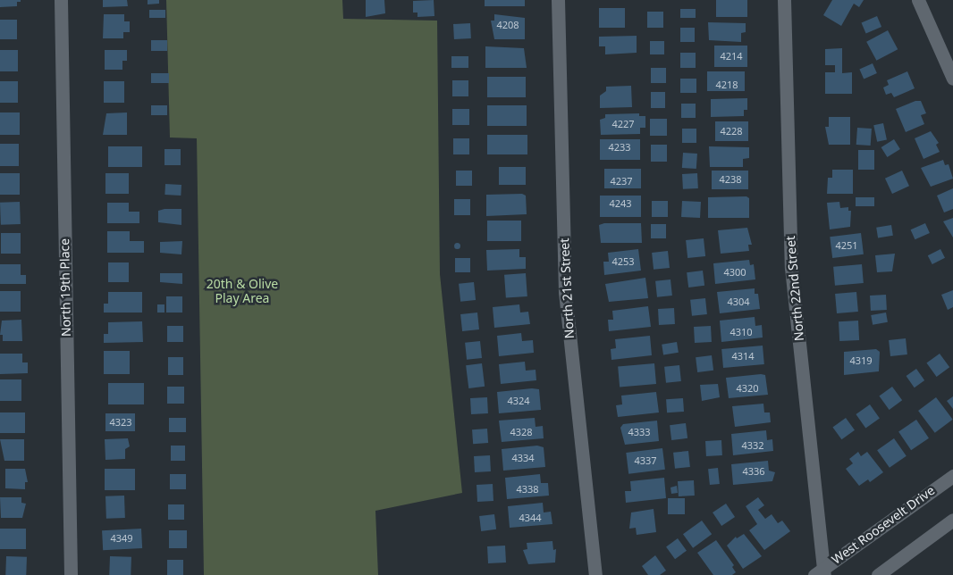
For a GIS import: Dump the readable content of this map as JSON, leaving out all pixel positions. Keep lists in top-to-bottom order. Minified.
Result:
{"streets":{"street":["North 19th Place","North 21st Street","North 22nd Street","West Roosevelt Drive"]},"crossings":[["North 22nd Street","West Roosevelt Drive"]],"parks":["20th & Olive Play Area"],"house_numbers":["4208","4214","4218","4227","4228","4233","4238","4237","4243","4251","4253","4300","4304","4310","4314","4319","4320","4324","4323","4328","4333","4332","4334","4337","4336","4338","4344","4349"]}
